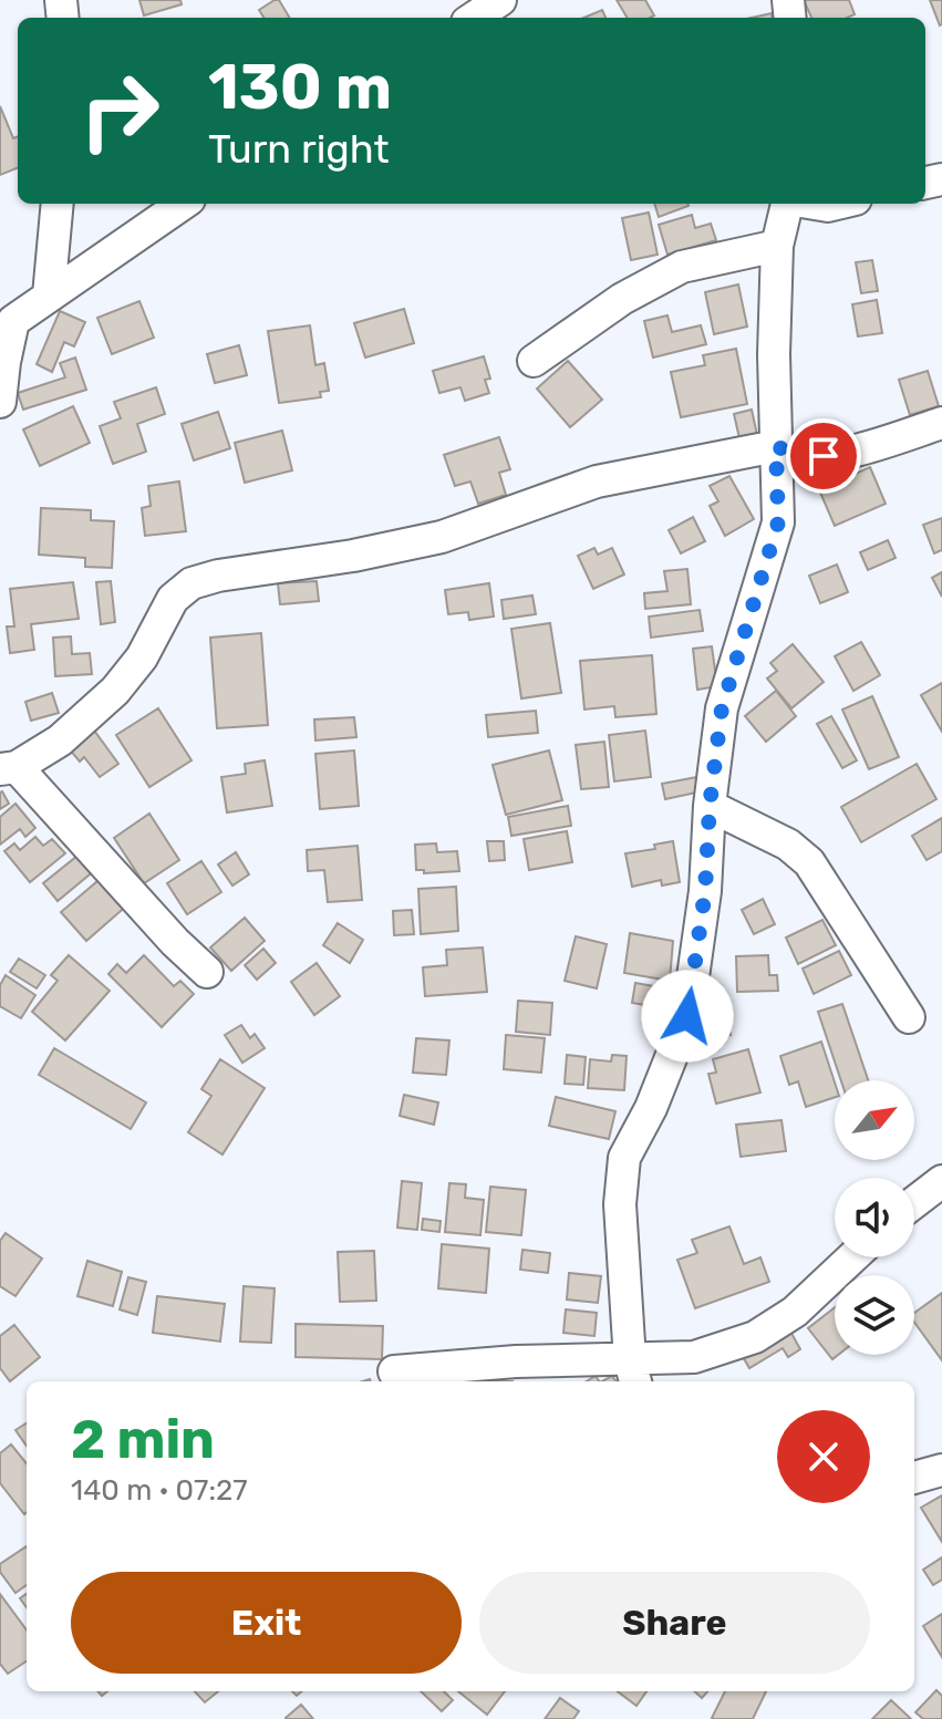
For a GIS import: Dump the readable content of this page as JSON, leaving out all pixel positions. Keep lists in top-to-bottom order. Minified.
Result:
{"north":"top right","page":{"turn":["130 m","Turn right"],"heading":["2 min","140 m · 07:27"],"buttons":["Exit","Share"]}}
